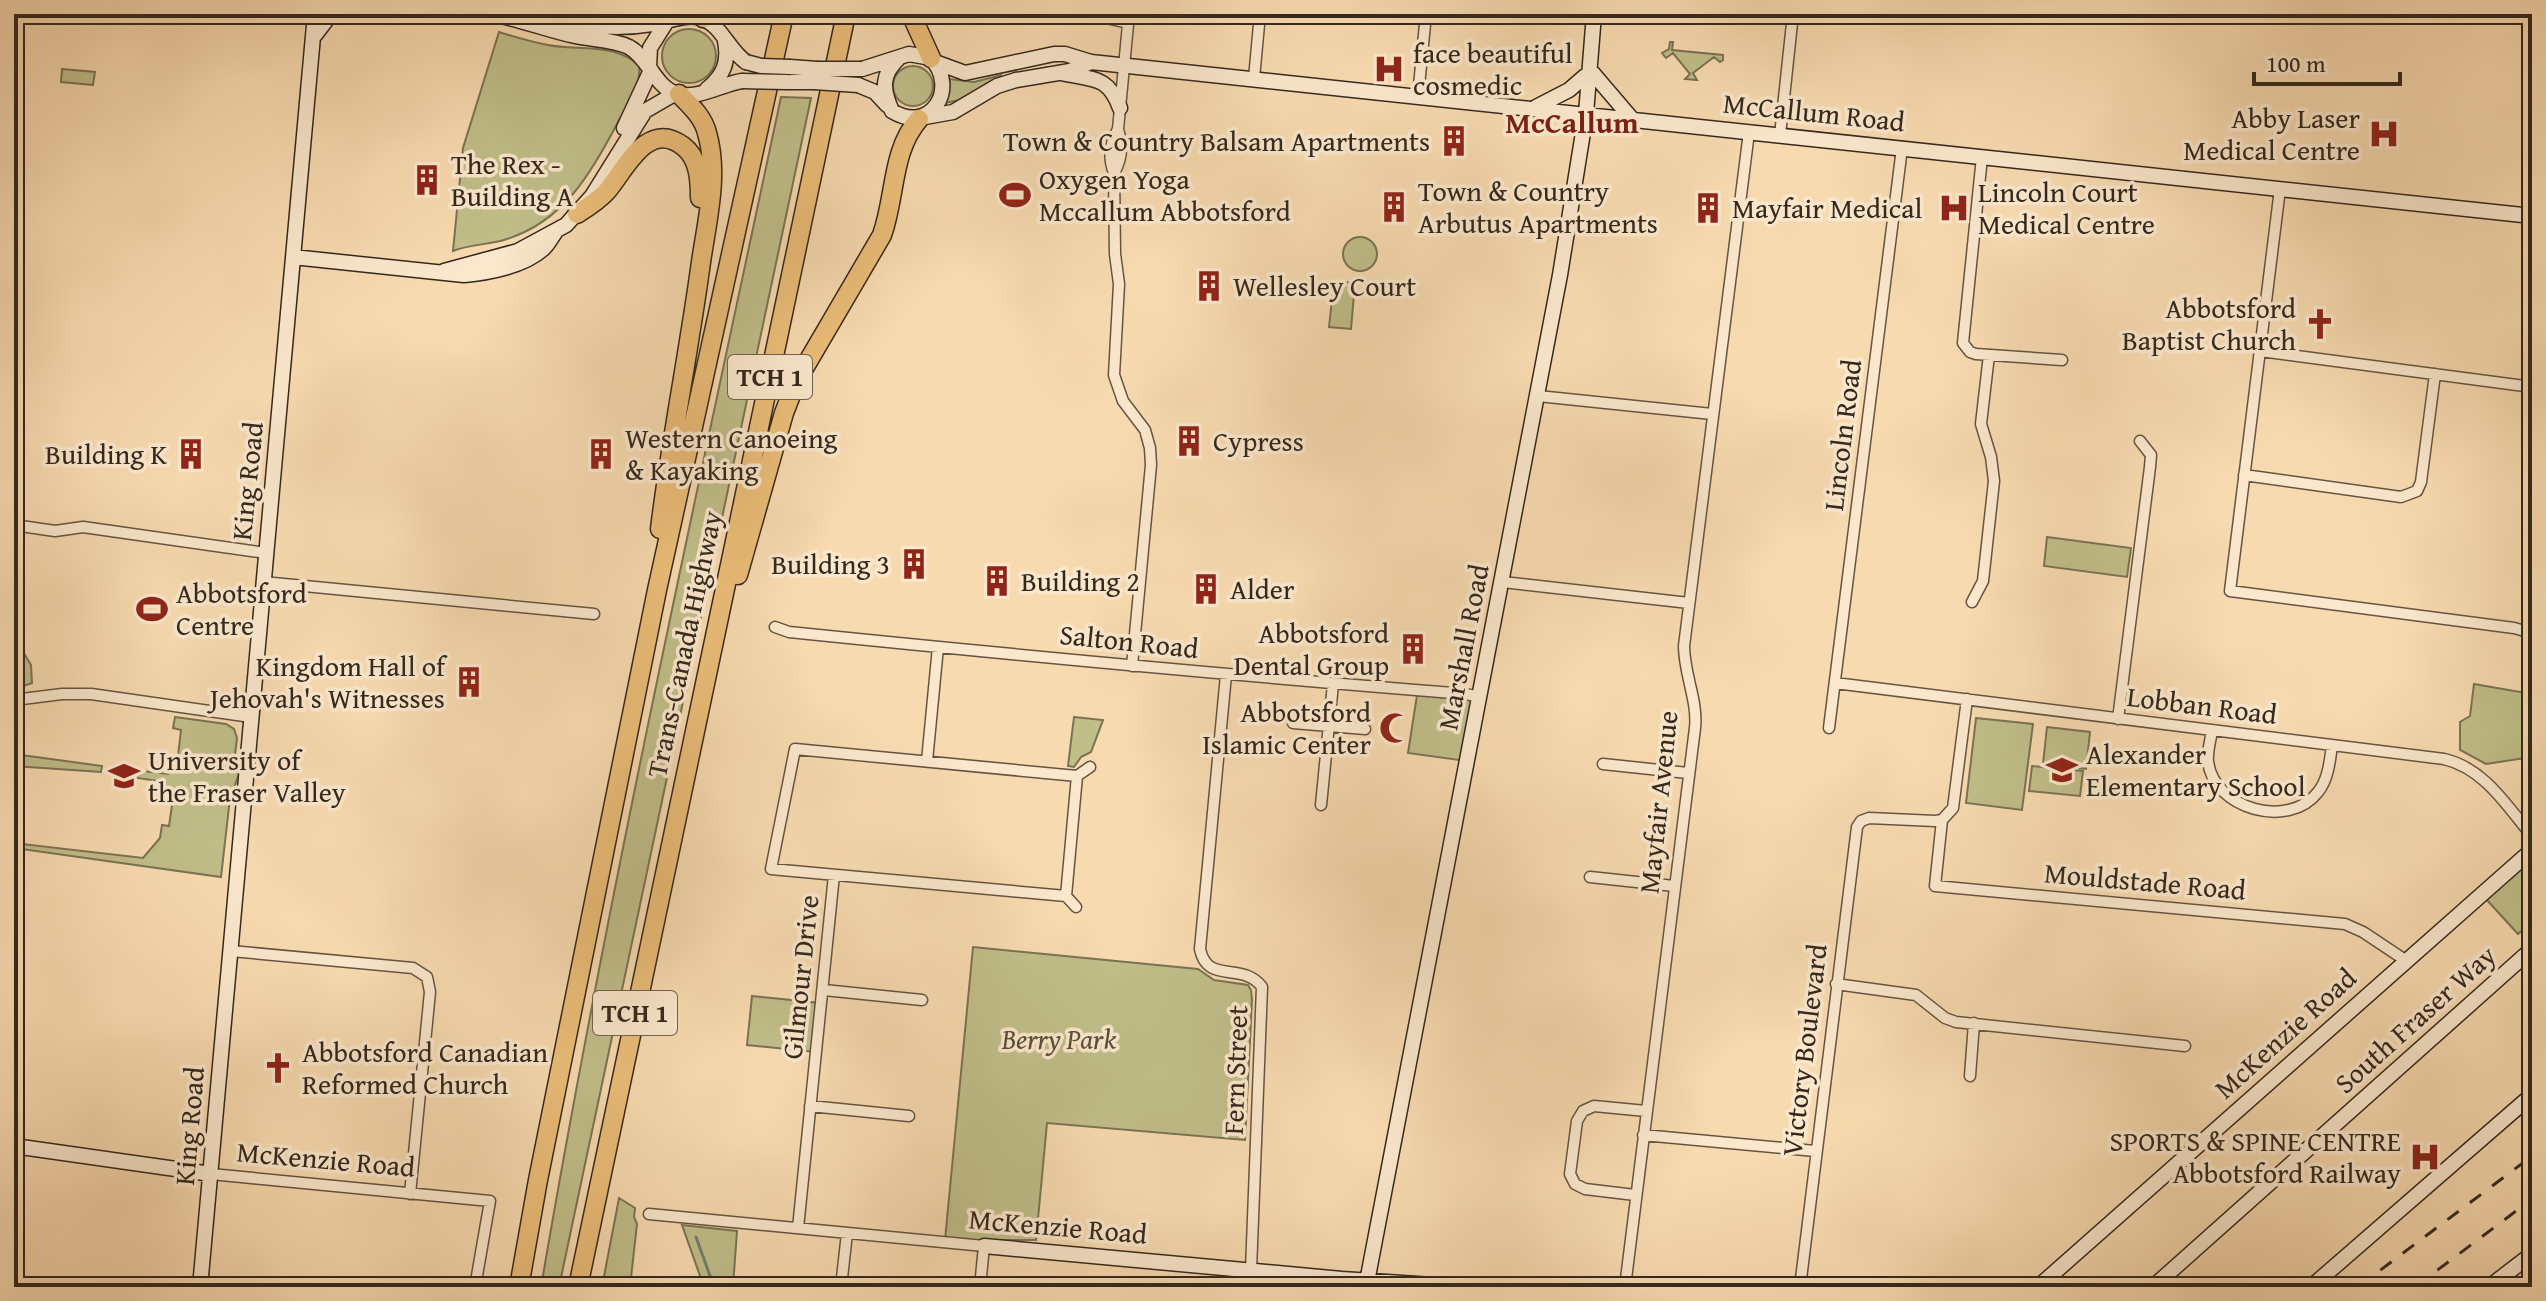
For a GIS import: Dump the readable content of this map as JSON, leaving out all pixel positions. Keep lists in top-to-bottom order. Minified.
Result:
{"streets":{"highway":["TCH 1","Trans-Canada Highway"],"main road":["McCallum Road","King Road","Marshall Road","South Fraser Way","McKenzie Road"],"street":["Lincoln Road","Salton Road","Lobban Road","Mayfair Avenue","Mouldstade Road","Gilmour Drive","Victory Boulevard","Fern Street"]},"crossings":[["McCallum Road","Lincoln Road"],["McCallum Road","Marshall Road"],["McCallum Road","Mayfair Avenue"],["Lincoln Road","Lobban Road"],["King Road","McKenzie Road"],["Salton Road","Marshall Road"],["Salton Road","Fern Street"],["Marshall Road","McKenzie Road"],["Mouldstade Road","McKenzie Road"],["Mouldstade Road","Victory Boulevard"],["Gilmour Drive","McKenzie Road"],["McKenzie Road","Fern Street"]],"districts":["McCallum"],"parks":["Berry Park"],"places":{"hospital":["face beautiful cosmedic","Abby Laser Medical Centre","Lincoln Court Medical Centre","SPORTS & SPINE CENTRE Abbotsford Railway"],"building":["Town & Country Balsam Apartments","The Rex - Building A","Town & Country Arbutus Apartments","Mayfair Medical","Wellesley Court","Cypress","Building K","Western Canoeing & Kayaking","Building 3","Building 2","Alder","Abbotsford Dental Group","Kingdom Hall of Jehovah's Witnesses"],"sports":["Oxygen Yoga Mccallum Abbotsford","Abbotsford Centre"],"church":["Abbotsford Baptist Church","Abbotsford Canadian Reformed Church"],"mosque":["Abbotsford Islamic Center"],"school or university":["Alexander Elementary School","University of the Fraser Valley"]},"scale_bar":"100 m"}
